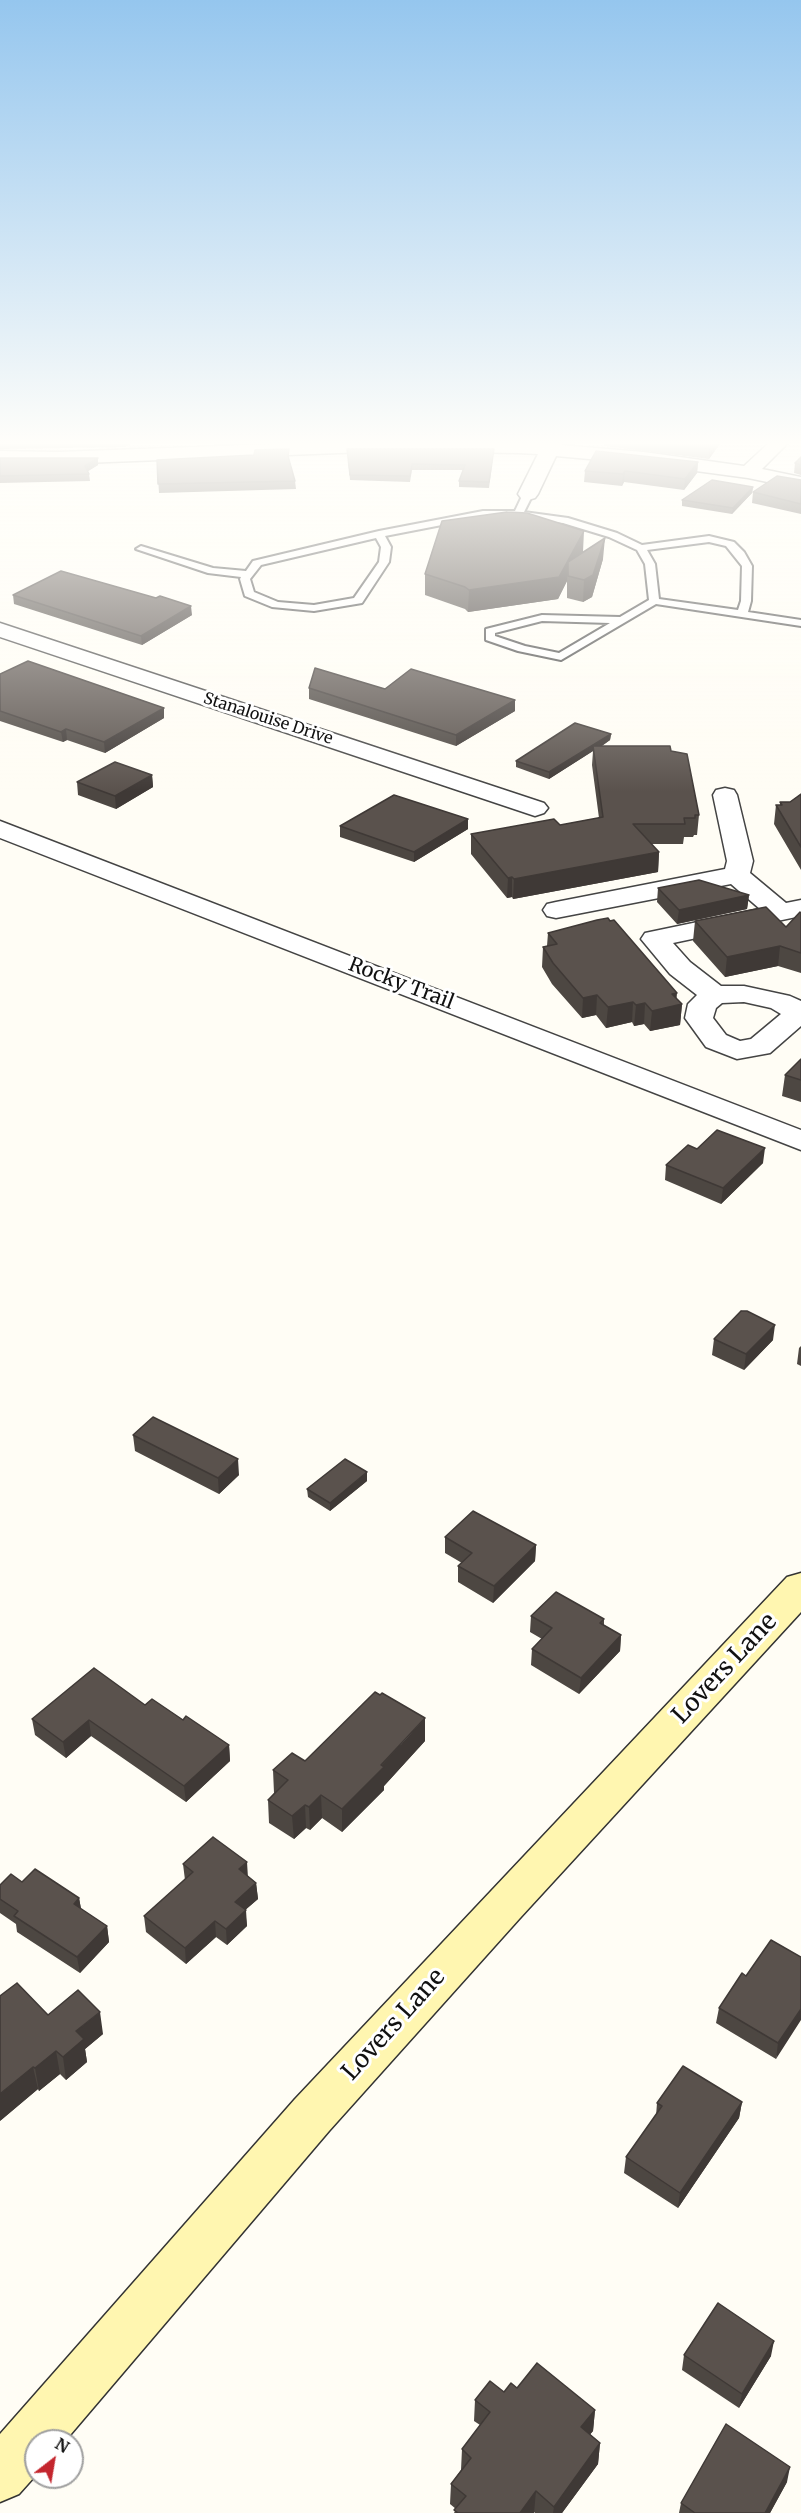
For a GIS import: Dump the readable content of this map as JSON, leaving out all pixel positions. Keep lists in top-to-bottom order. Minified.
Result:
{"streets":{"main road":["Lovers Lane"],"street":["Stanalouise Drive","Rocky Trail"]},"north":"top right"}
